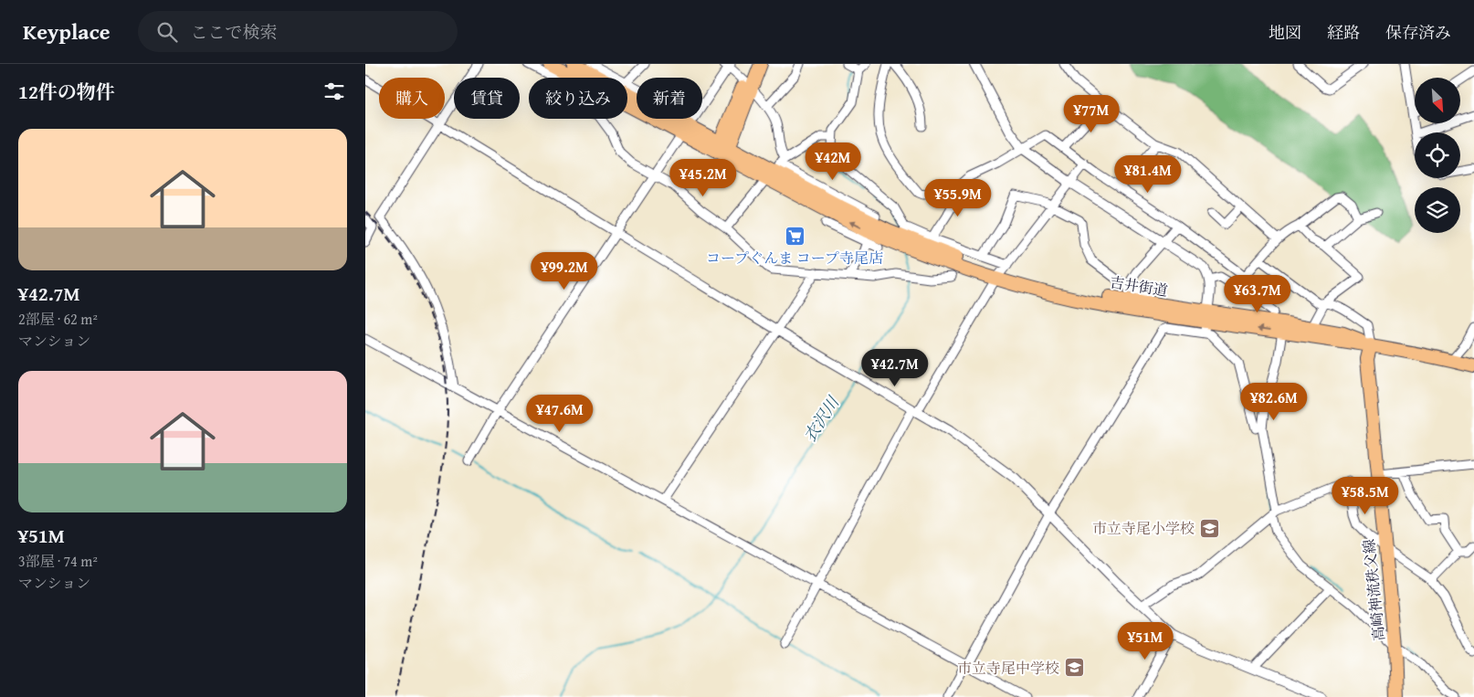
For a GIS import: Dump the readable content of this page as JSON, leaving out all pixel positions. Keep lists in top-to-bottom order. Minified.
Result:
{"streets":{"main road":["吉井街道","高崎神流秩父線"]},"crossings":[["吉井街道","高崎神流秩父線"]],"water":["衣沢川"],"places":{"supermarket":["コープぐんま コープ寺尾店"],"school or university":["市立寺尾小学校","市立寺尾中学校"]},"north":"bottom right","page":{"header":"Keyplace","search":"ここで検索","nav":["地図","経路","保存済み"],"heading":"12件の物件","chip":["購入","賃貸","絞り込み","新着"],"price":["¥77M","¥42M","¥81.4M","¥45.2M","¥55.9M","¥99.2M","¥63.7M","¥42.7M","¥82.6M","¥47.6M","¥58.5M","¥51M"],"list":[{"name":"¥42.7M","note":"2部屋 · 62 m² · マンション"},{"name":"¥51M","note":"3部屋 · 74 m² · マンション"}]}}
